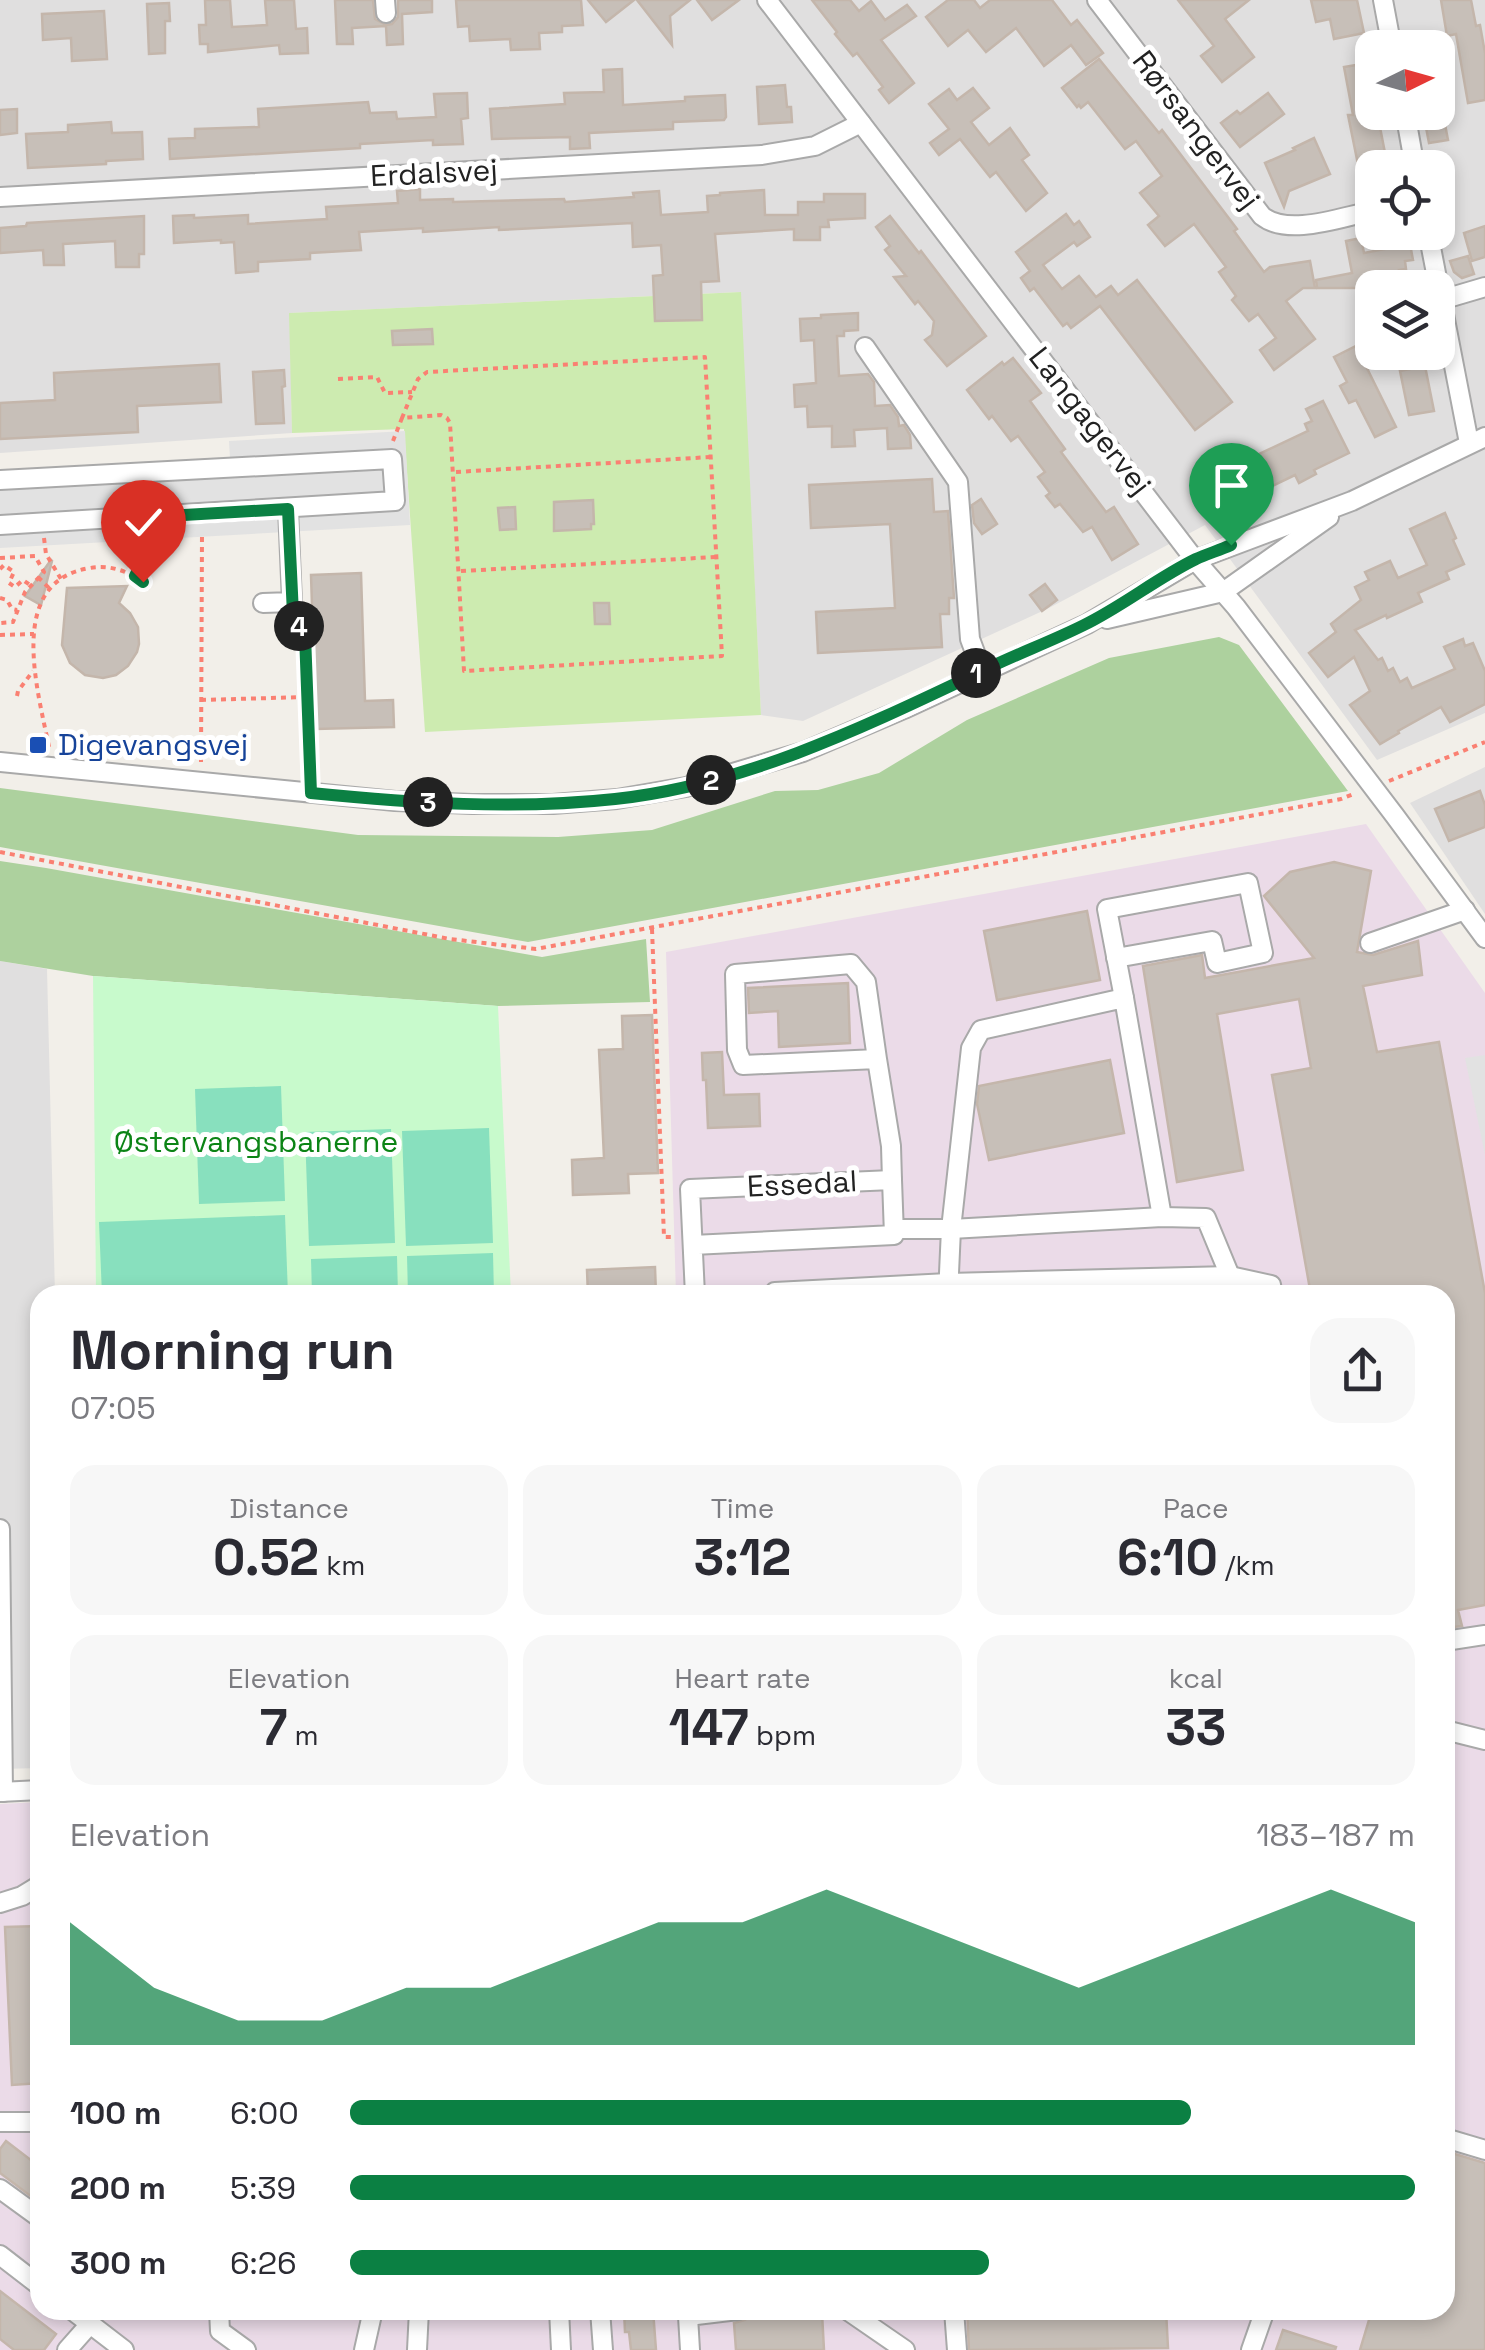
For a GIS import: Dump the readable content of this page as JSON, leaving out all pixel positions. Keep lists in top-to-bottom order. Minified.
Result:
{"streets":{"street":["Rørsangervej","Erdalsvej","Langagervej","Essedal"]},"crossings":[["Erdalsvej","Langagervej"]],"parks":["Østervangsbanerne"],"places":{"transit":["Digevangsvej"]},"north":"right","page":{"pins":["4","1","2","3"],"heading":["Morning run","07:05"],"stats":[["Distance","0.52 km"],["Time","3:12"],["Pace","6:10 /km"],["Elevation","7 m"],["Heart rate","147 bpm"],["kcal","33"]],"chart":["Elevation","183–187 m"],"list":[{"name":"100 m","note":"6:00"},{"name":"200 m","note":"5:39"},{"name":"300 m","note":"6:26"}]}}
